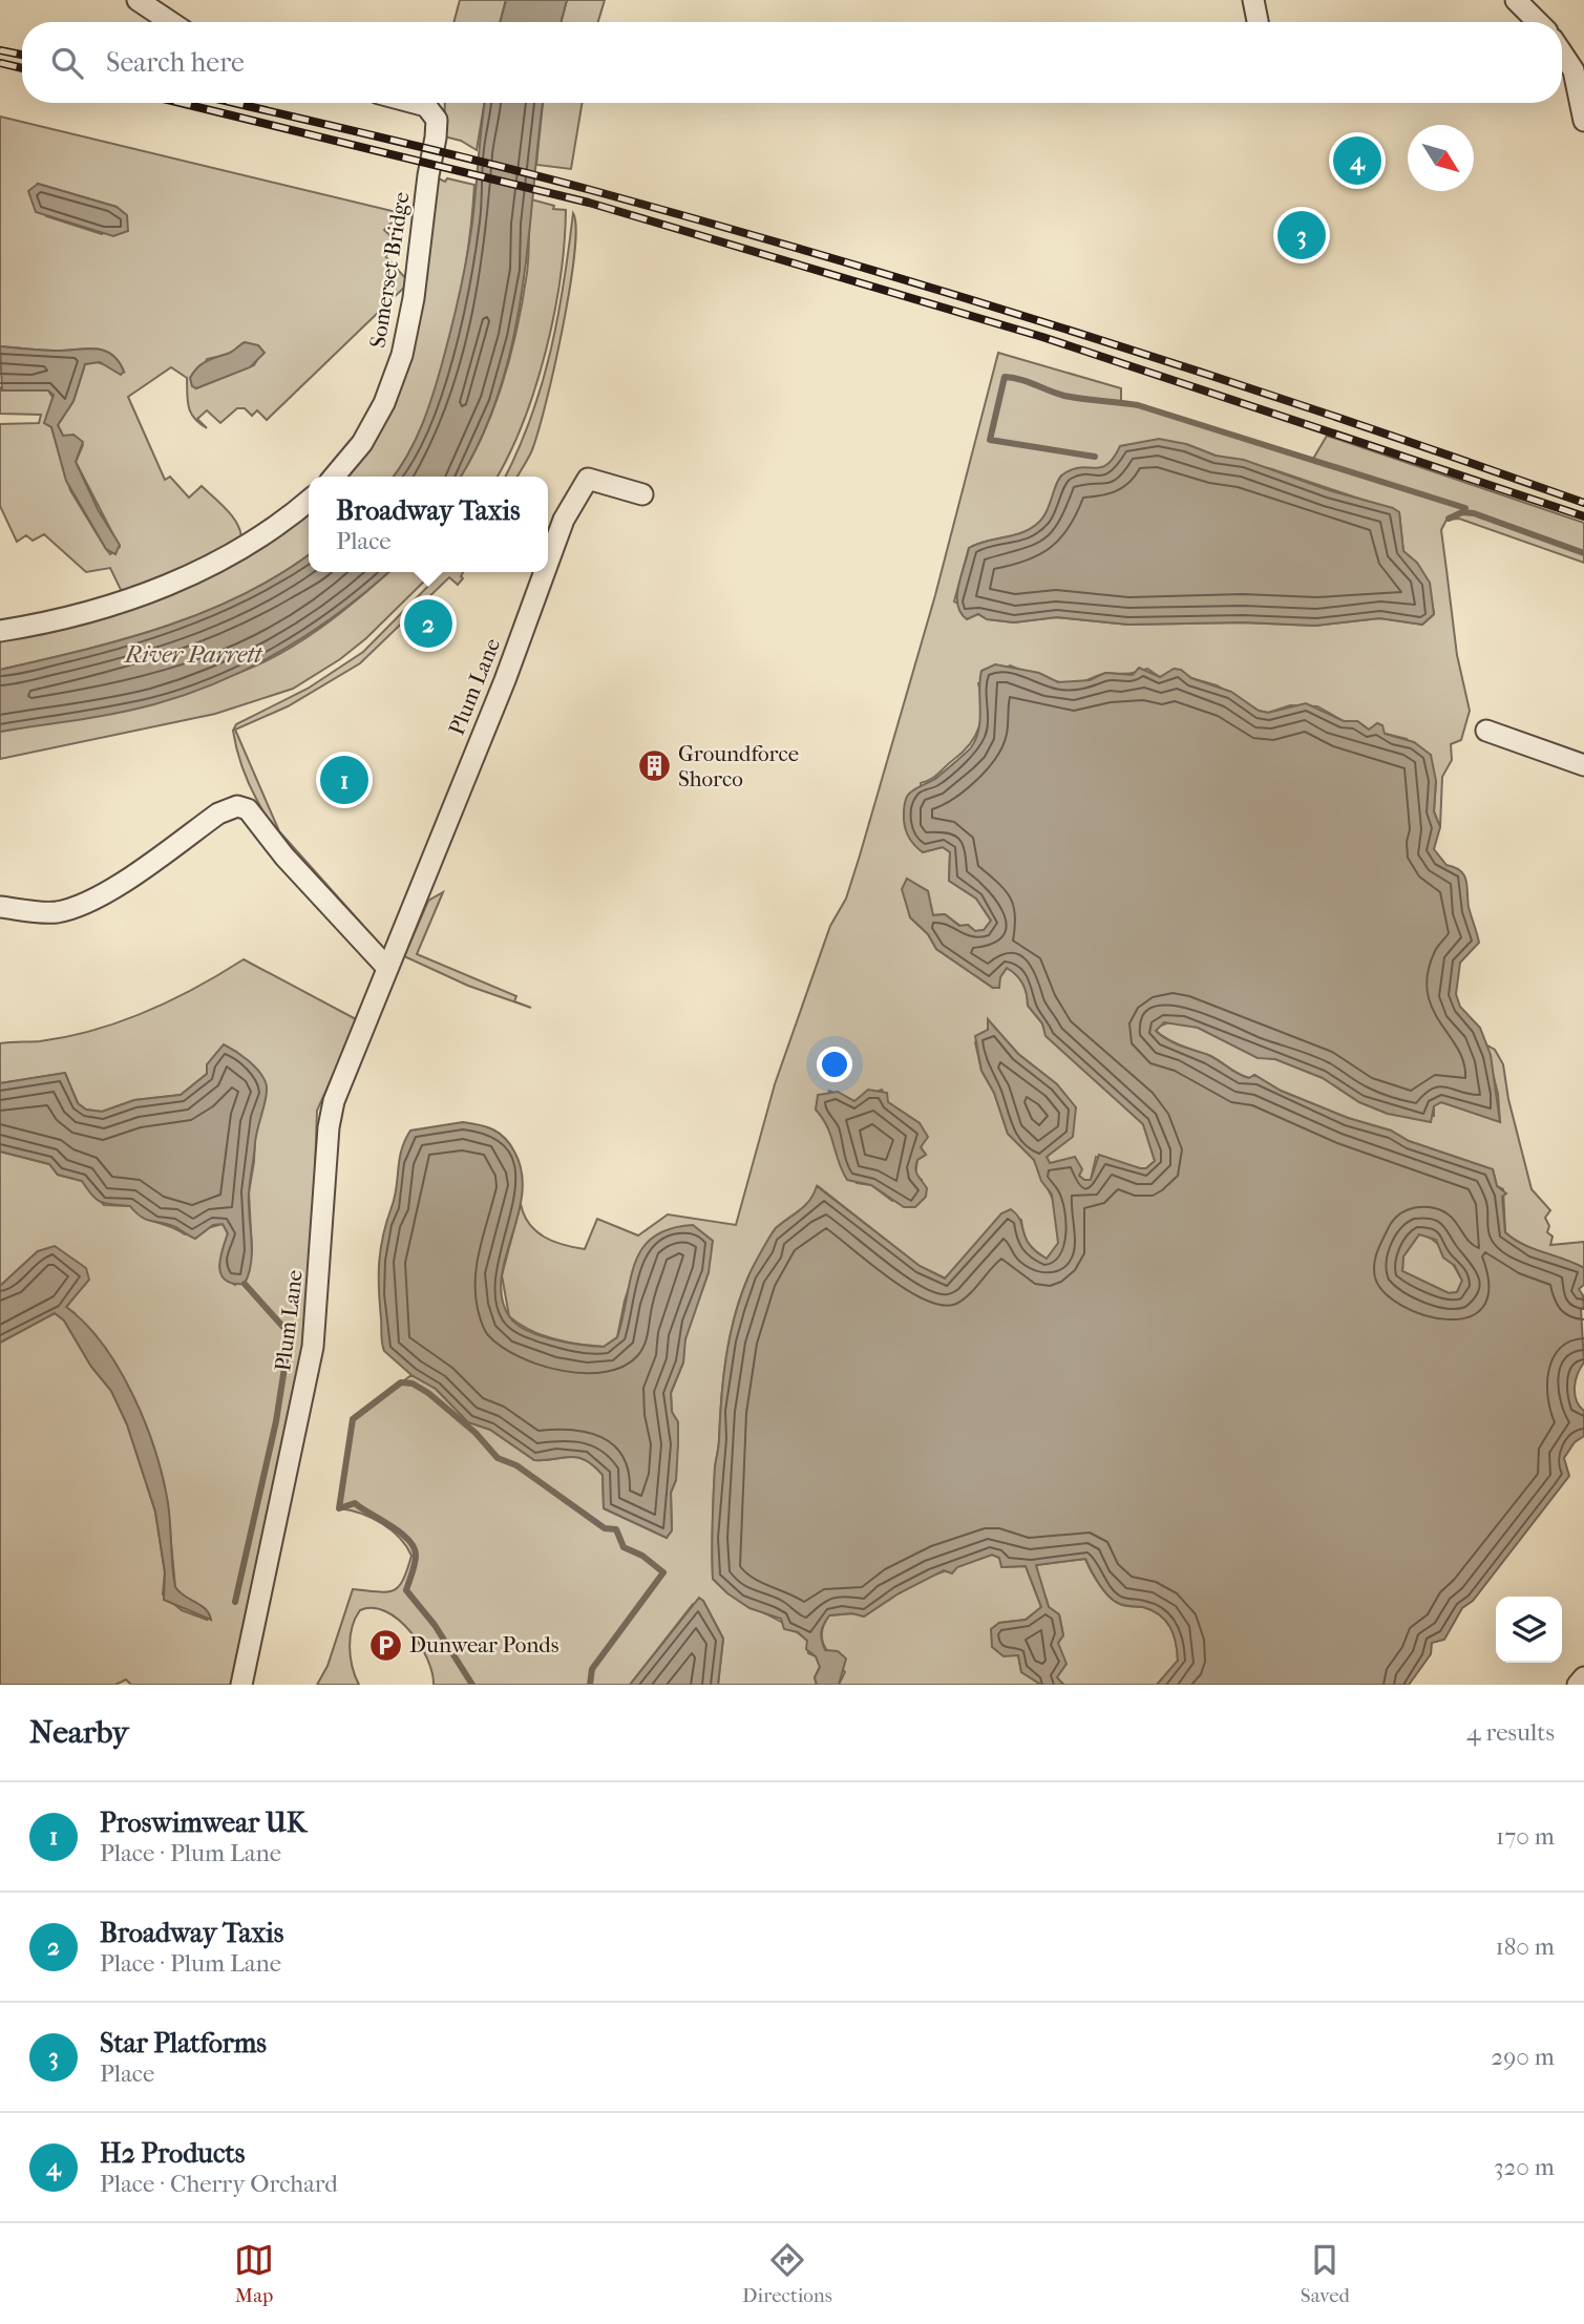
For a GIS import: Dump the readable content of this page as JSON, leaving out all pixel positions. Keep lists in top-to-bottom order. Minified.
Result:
{"streets":{"street":["Somerset Bridge","Plum Lane"]},"water":["River Parrett"],"places":{"building":["Groundforce Shorco"],"parking":["Dunwear Ponds"]},"north":"bottom right","page":{"search":"Search here","pins":["4","3","2","1"],"popup":["Broadway Taxis","Place"],"heading":["Nearby","4 results"],"list":[{"mark":"1","name":"Proswimwear UK","note":"Place · Plum Lane","value":"170 m"},{"mark":"2","name":"Broadway Taxis","note":"Place · Plum Lane","value":"180 m"},{"mark":"3","name":"Star Platforms","note":"Place","value":"290 m"},{"mark":"4","name":"H2 Products","note":"Place · Cherry Orchard","value":"320 m"}],"nav":["Map","Directions","Saved"]}}
